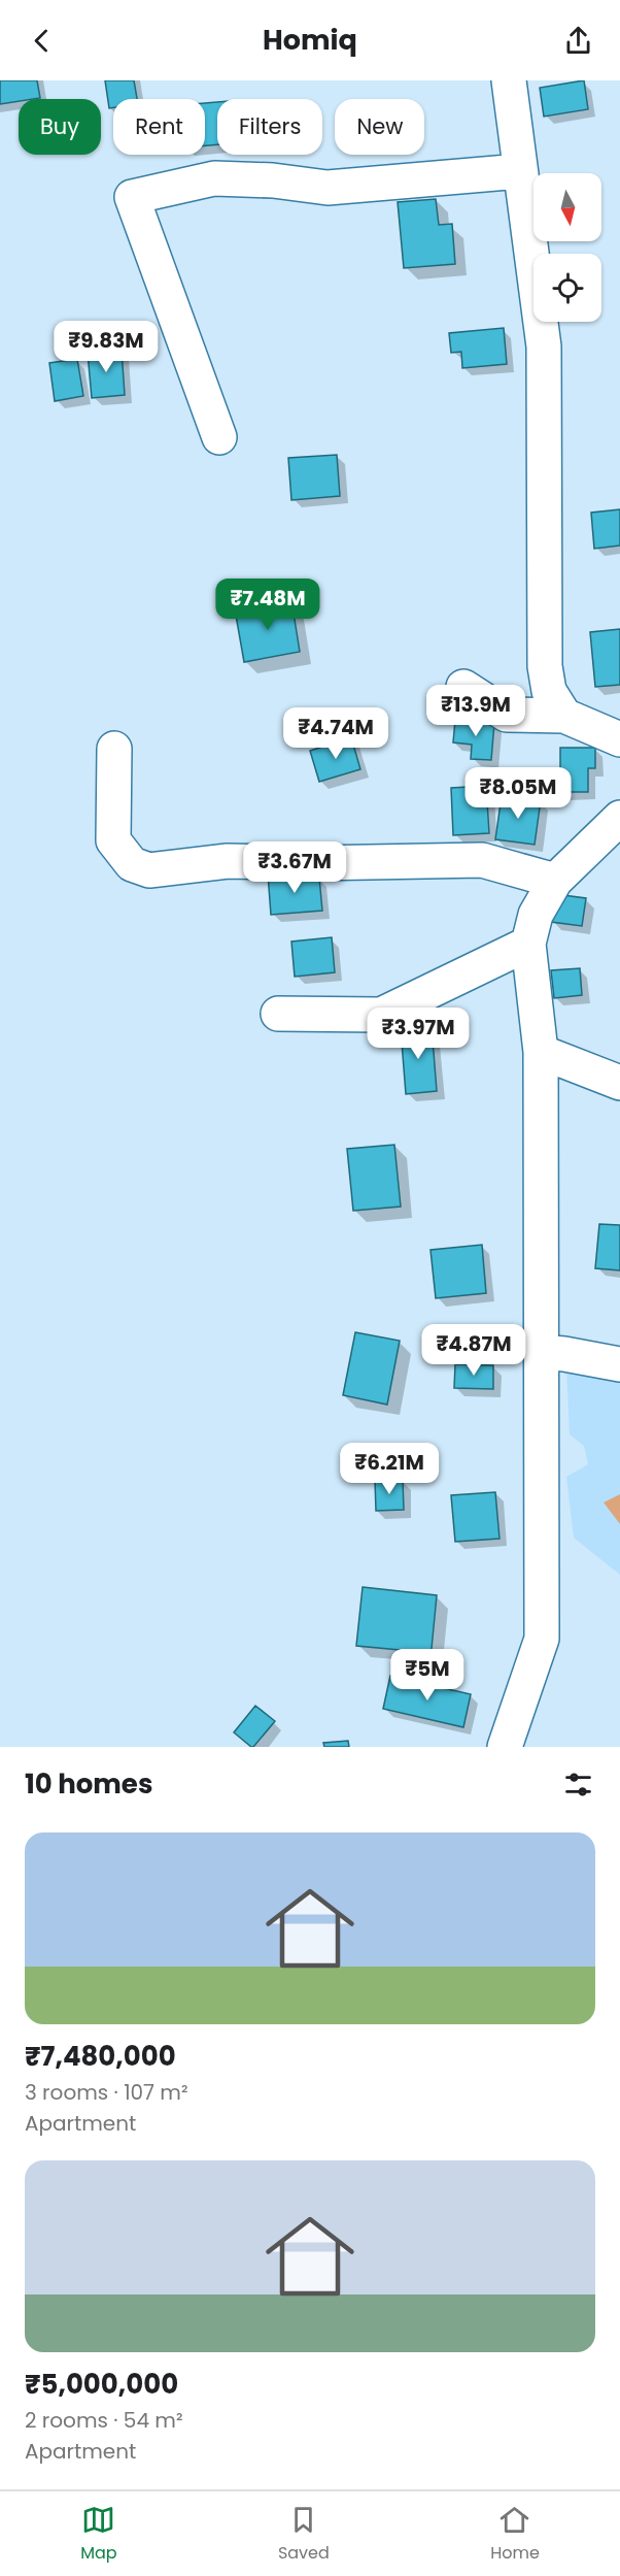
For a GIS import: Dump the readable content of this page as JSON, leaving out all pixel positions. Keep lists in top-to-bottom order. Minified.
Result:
{"north":"bottom","page":{"header":"Homiq","chip":["Buy","Rent","Filters","New"],"price":["₹9.83M","₹7.48M","₹13.9M","₹4.74M","₹8.05M","₹3.67M","₹3.97M","₹4.87M","₹6.21M","₹5M"],"heading":"10 homes","list":[{"name":"₹7,480,000","note":"3 rooms · 107 m² · Apartment"},{"name":"₹5,000,000","note":"2 rooms · 54 m² · Apartment"}],"tabs":["Map","Saved","Home"]}}
